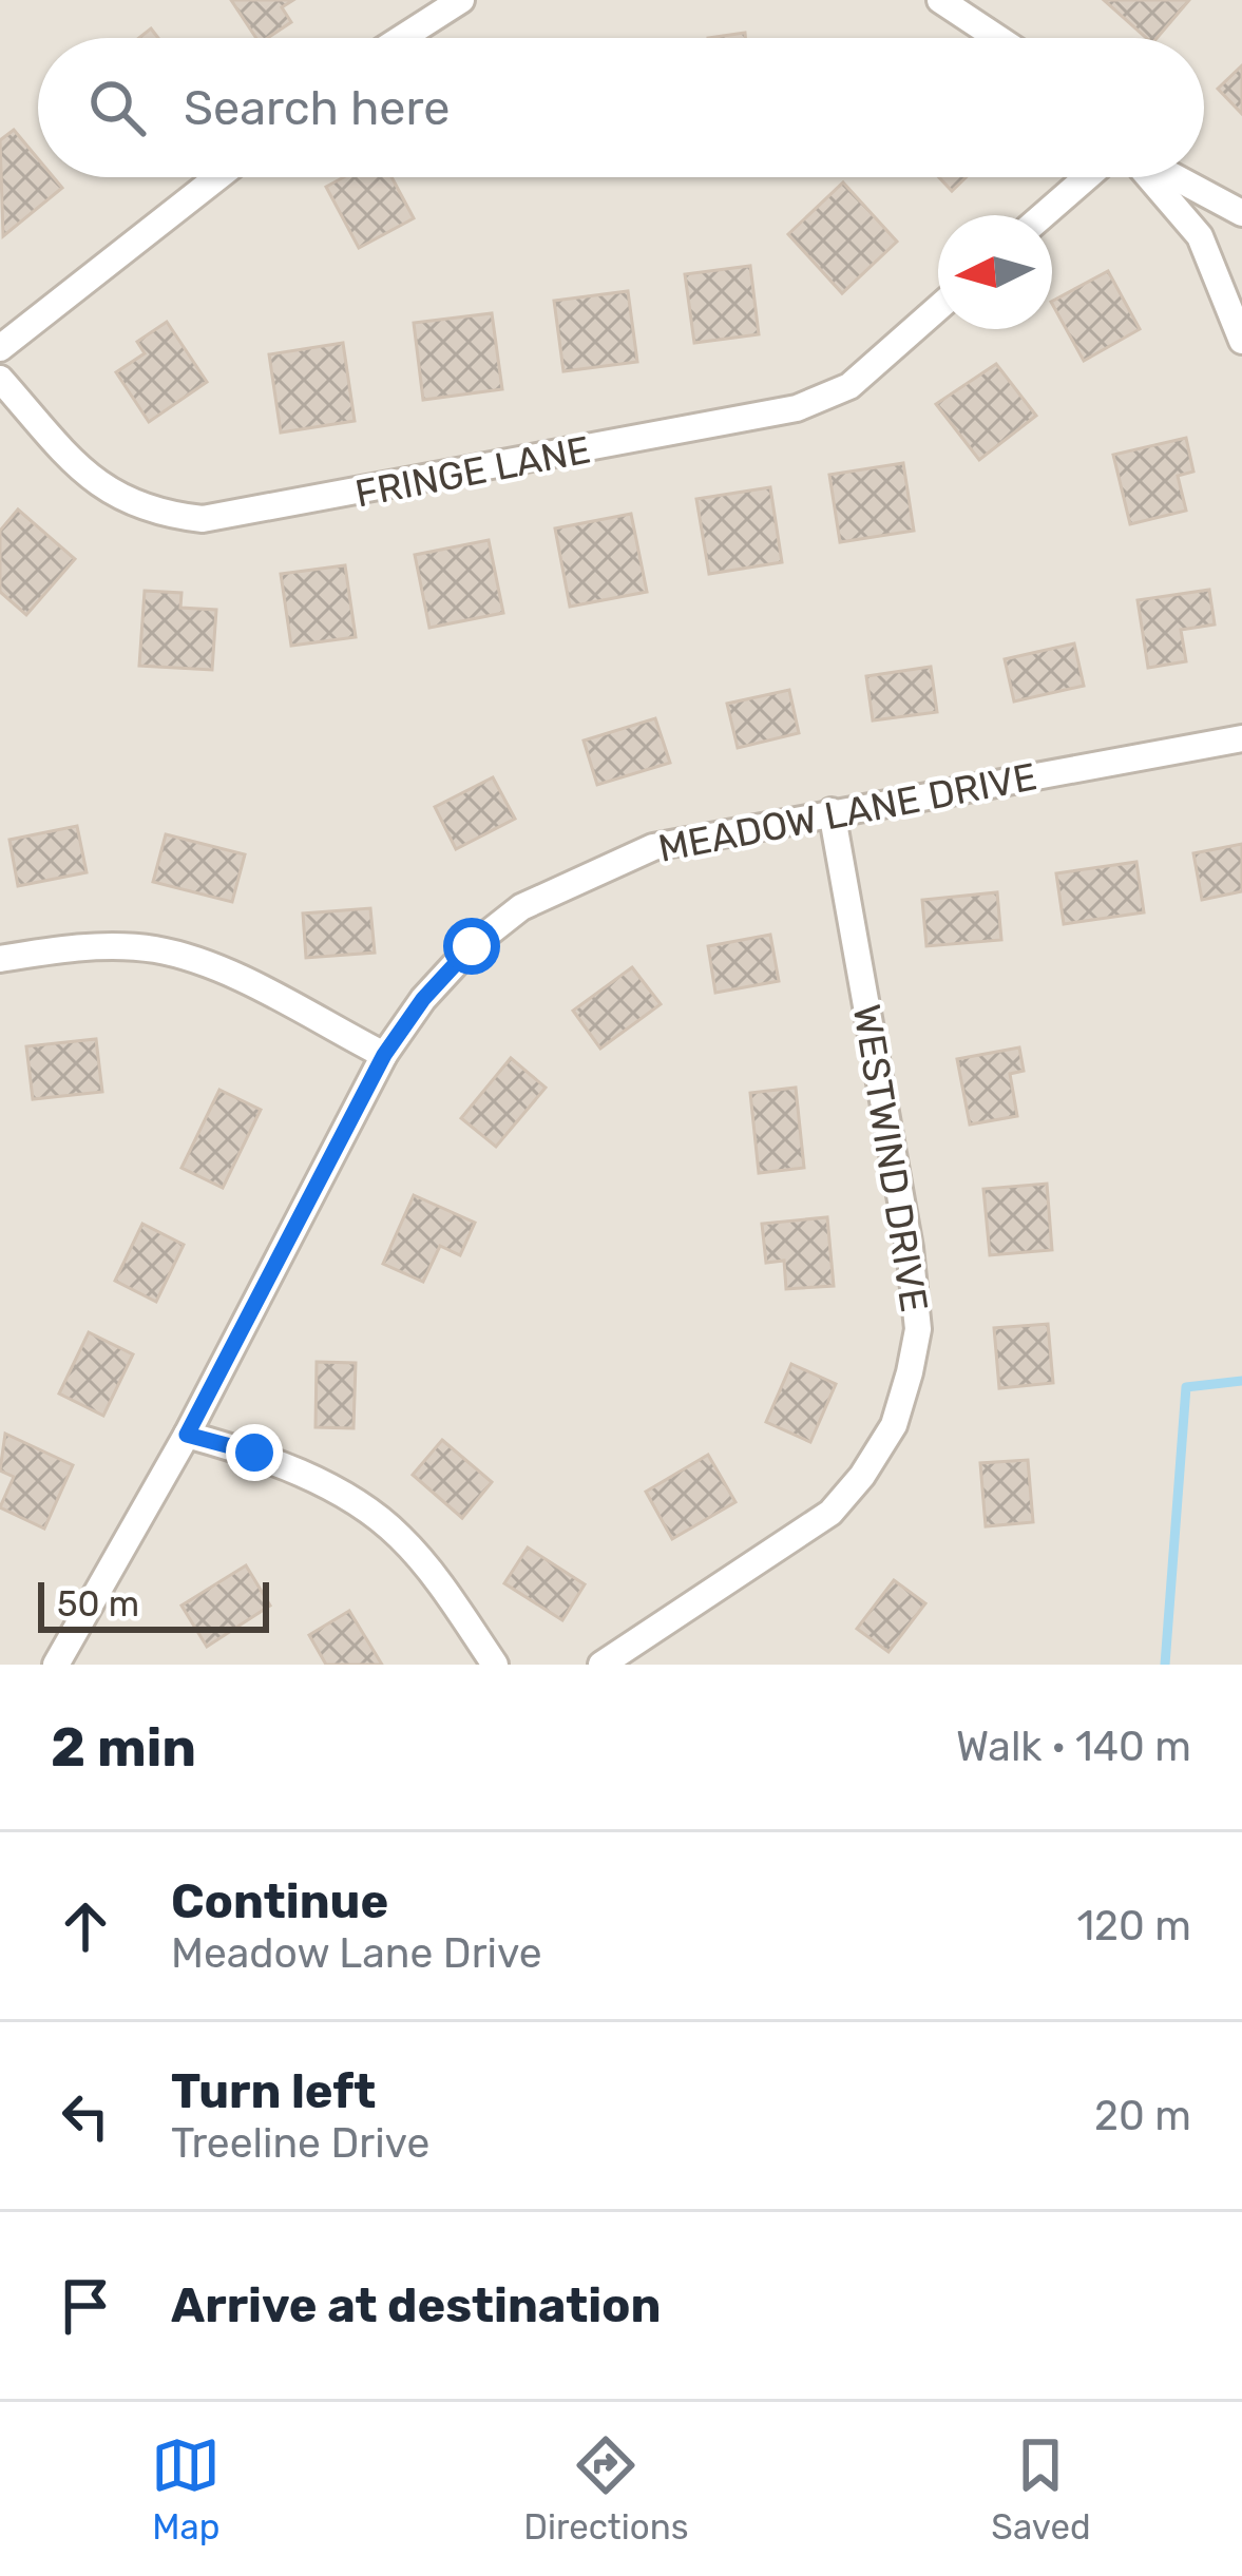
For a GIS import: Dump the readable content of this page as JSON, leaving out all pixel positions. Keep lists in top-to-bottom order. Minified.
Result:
{"streets":{"street":["FRINGE LANE","MEADOW LANE DRIVE","WESTWIND DRIVE"]},"crossings":[["MEADOW LANE DRIVE","WESTWIND DRIVE"]],"scale_bar":"50 m","north":"left","page":{"search":"Search here","scale":"50 m","heading":["2 min","Walk · 140 m"],"list":[["Continue","Meadow Lane Drive","120 m"],["Turn left","Treeline Drive","20 m"],"Arrive at destination"],"nav":["Map","Directions","Saved"]}}
